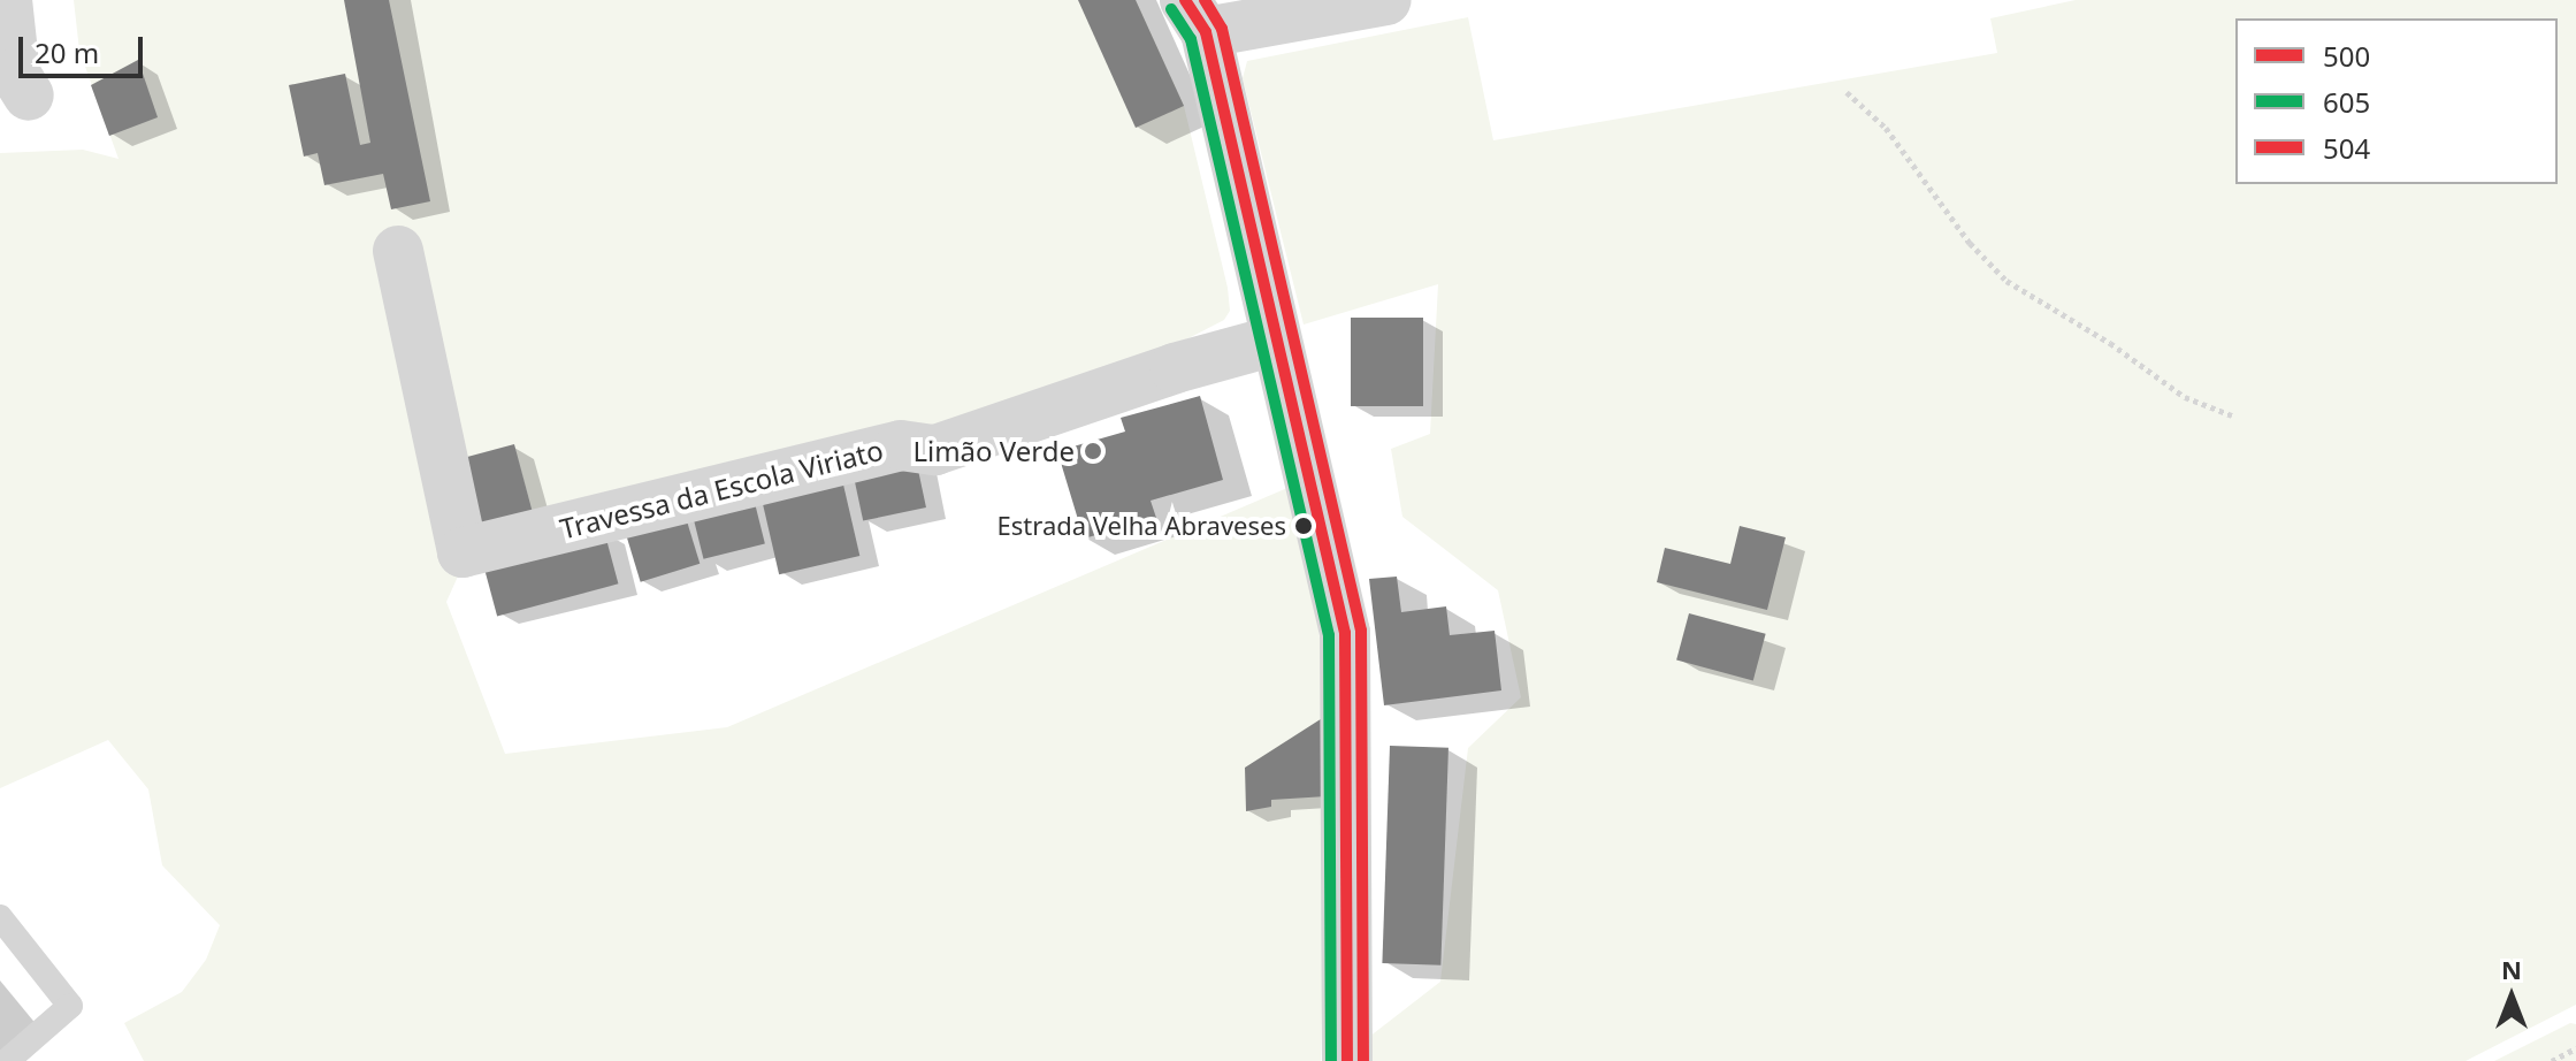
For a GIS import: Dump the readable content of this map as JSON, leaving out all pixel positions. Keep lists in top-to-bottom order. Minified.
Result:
{"streets":{"street":["Travessa da Escola Viriato"]},"places":["Limão Verde","Estrada Velha Abraveses"],"lines":["transit line 500","transit line 504","transit line 605"],"legend":["500","605","504"],"scale_bar":"20 m","north":"top"}
